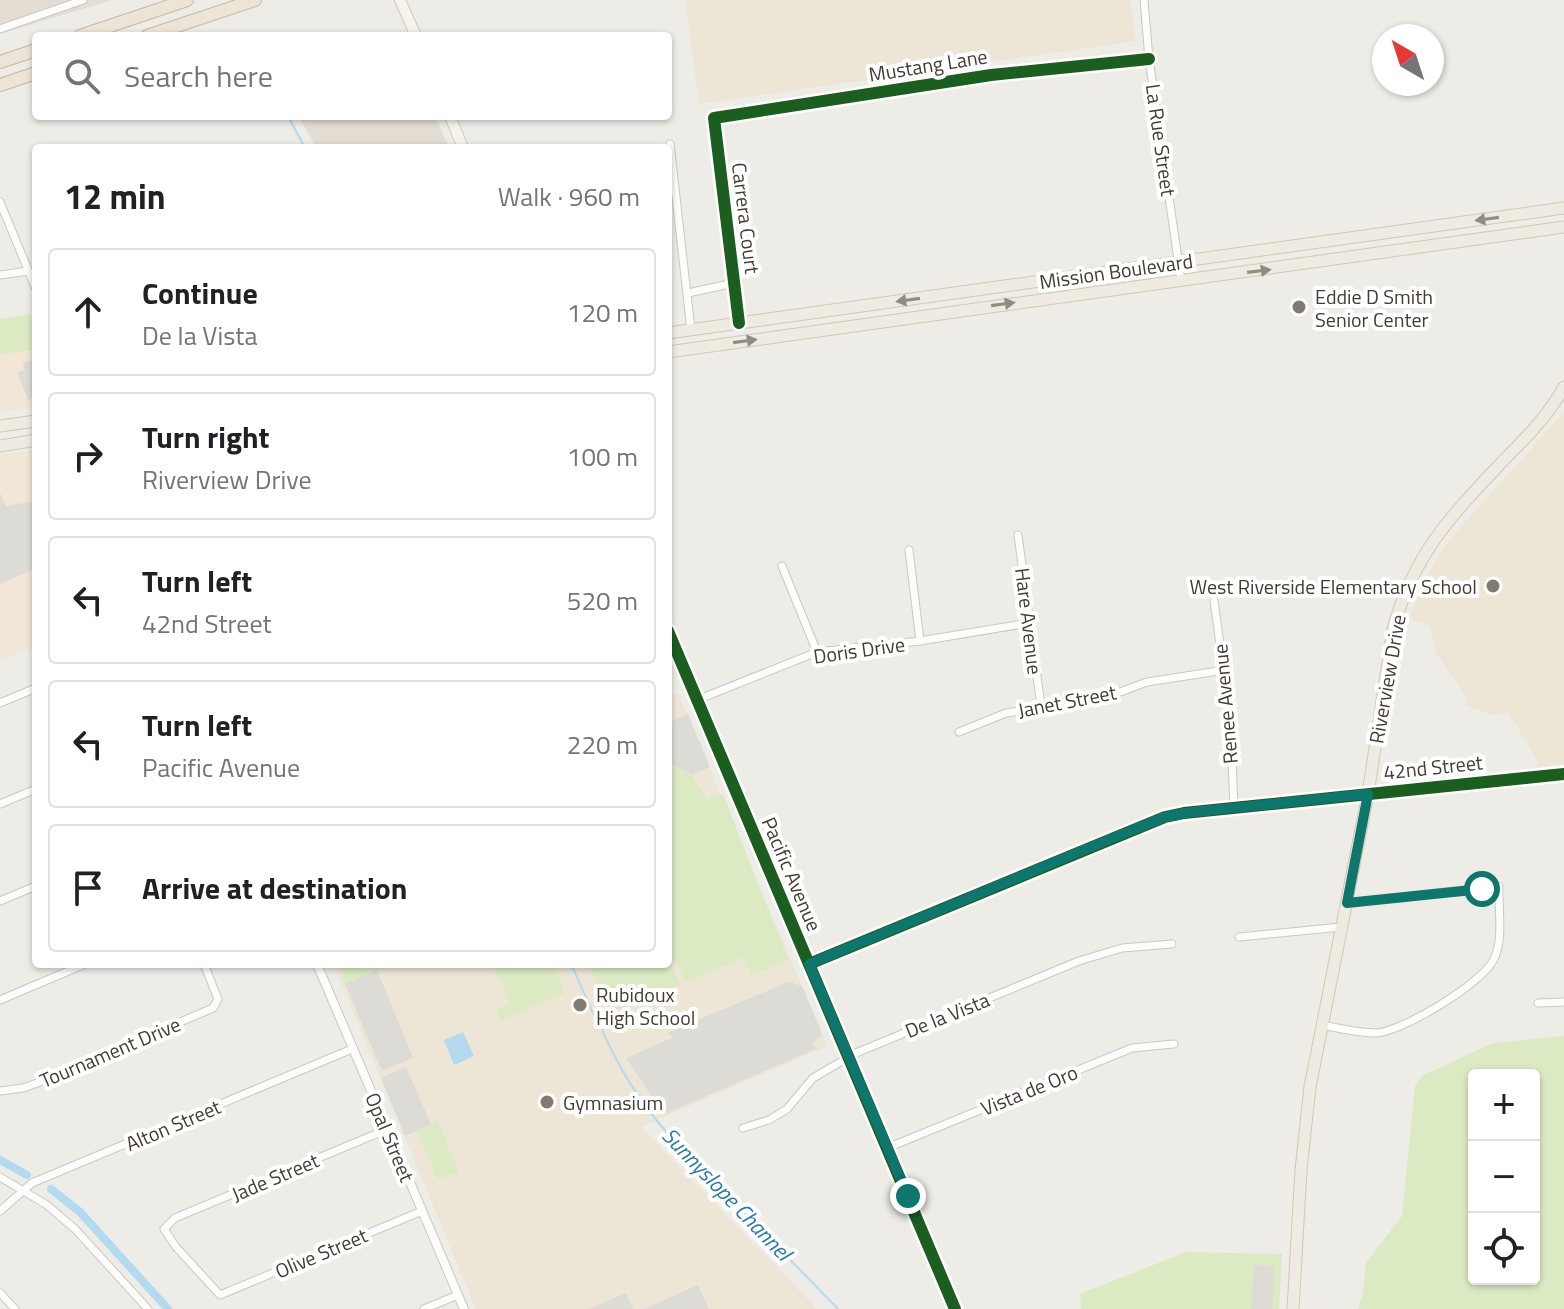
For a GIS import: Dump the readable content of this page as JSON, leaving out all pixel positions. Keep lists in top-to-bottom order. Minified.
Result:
{"streets":{"main road":["Mission Boulevard","Riverview Drive"],"street":["Mustang Lane","La Rue Street","Carrera Court","Hare Avenue","Doris Drive","Janet Street","Renee Avenue","42nd Street","Pacific Avenue","De la Vista","Tournament Drive","Vista de Oro","Alton Street","Opal Street","Jade Street","Olive Street"]},"crossings":[["Mustang Lane","La Rue Street"],["Mustang Lane","Carrera Court"],["La Rue Street","Mission Boulevard"],["Carrera Court","Mission Boulevard"],["Hare Avenue","Doris Drive"],["Hare Avenue","Janet Street"],["Doris Drive","Pacific Avenue"],["Riverview Drive","42nd Street"],["Janet Street","Renee Avenue"],["Renee Avenue","42nd Street"],["42nd Street","Pacific Avenue"],["Pacific Avenue","De la Vista"],["Pacific Avenue","Vista de Oro"],["Alton Street","Opal Street"],["Opal Street","Jade Street"],["Opal Street","Olive Street"],["Jade Street","Olive Street"]],"water":["Sunnyslope Channel"],"places":["Eddie D Smith Senior Center","West Riverside Elementary School","Rubidoux High School","Gymnasium"],"north":"top left","page":{"search":"Search here","heading":["12 min","Walk · 960 m"],"list":[["Continue","De la Vista","120 m"],["Turn right","Riverview Drive","100 m"],["Turn left","42nd Street","520 m"],["Turn left","Pacific Avenue","220 m"],"Arrive at destination"],"map_buttons":["+","−"]}}
